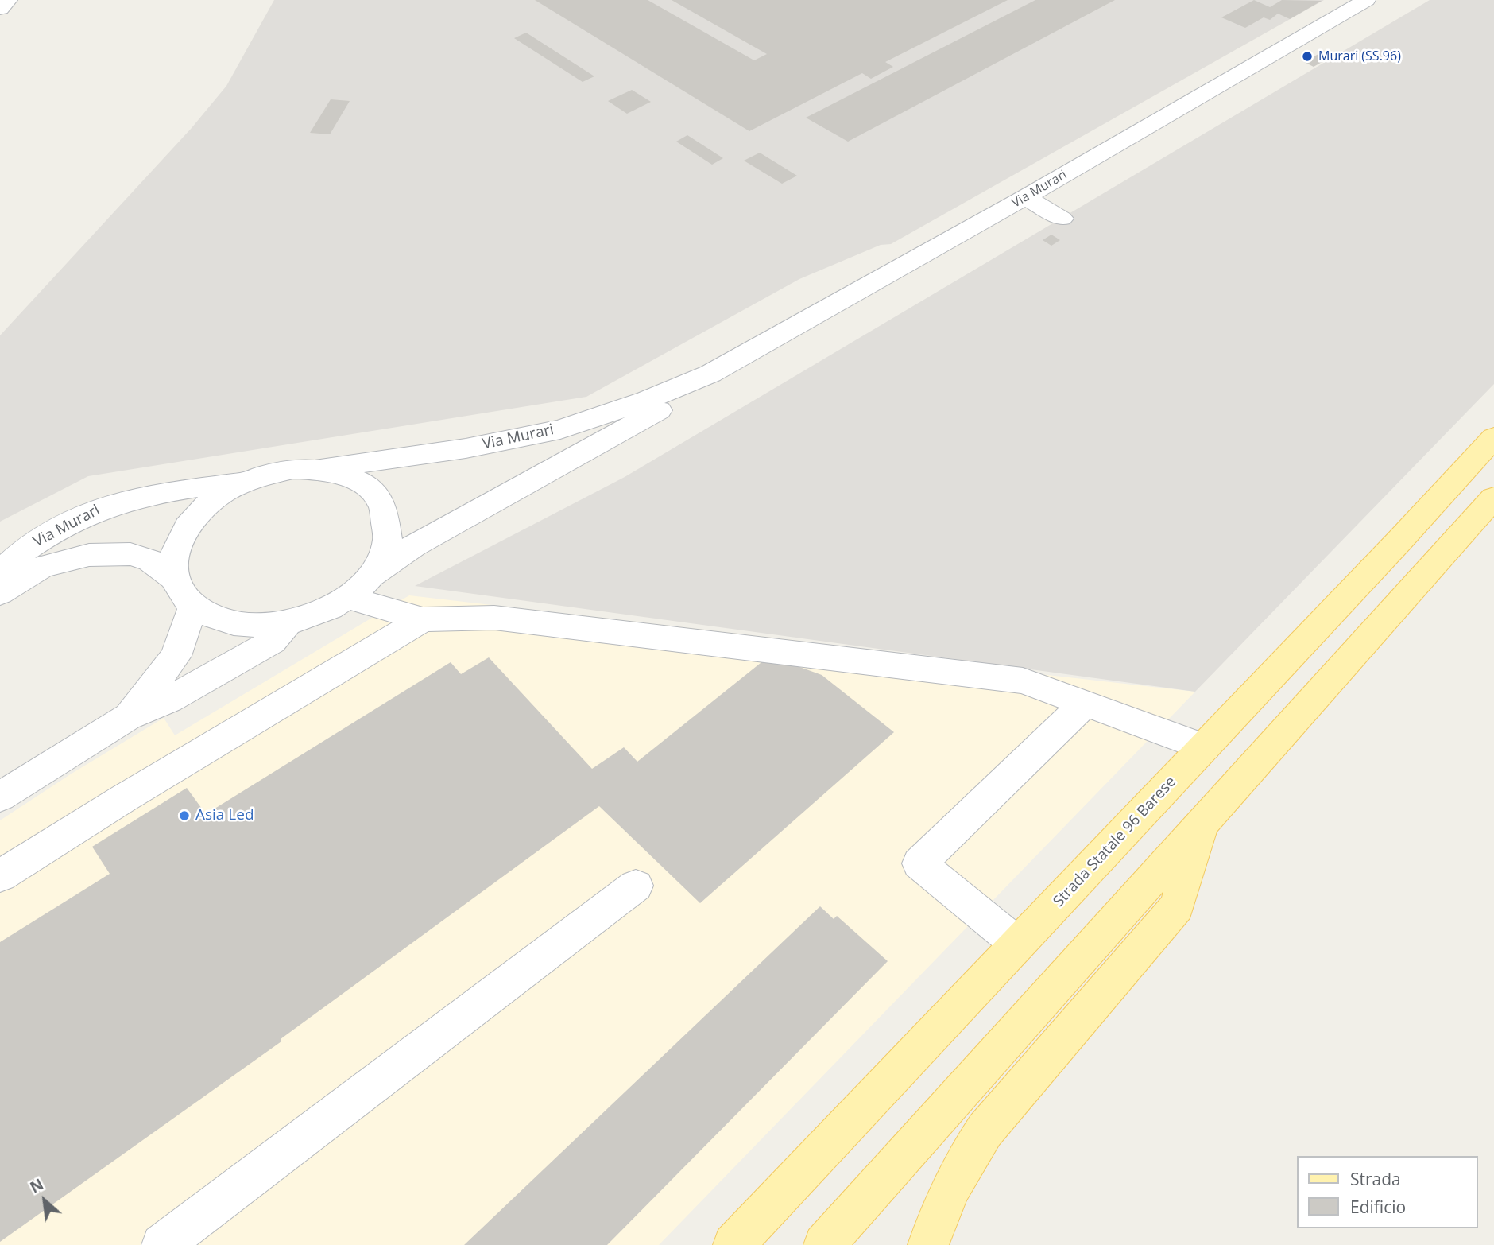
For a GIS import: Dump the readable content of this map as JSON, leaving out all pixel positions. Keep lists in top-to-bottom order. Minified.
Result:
{"streets":{"main road":["Strada Statale 96 Barese"],"street":["Via Murari"]},"places":["Murari (SS.96)","Asia Led"],"legend":["Strada","Edificio"],"north":"top left"}
